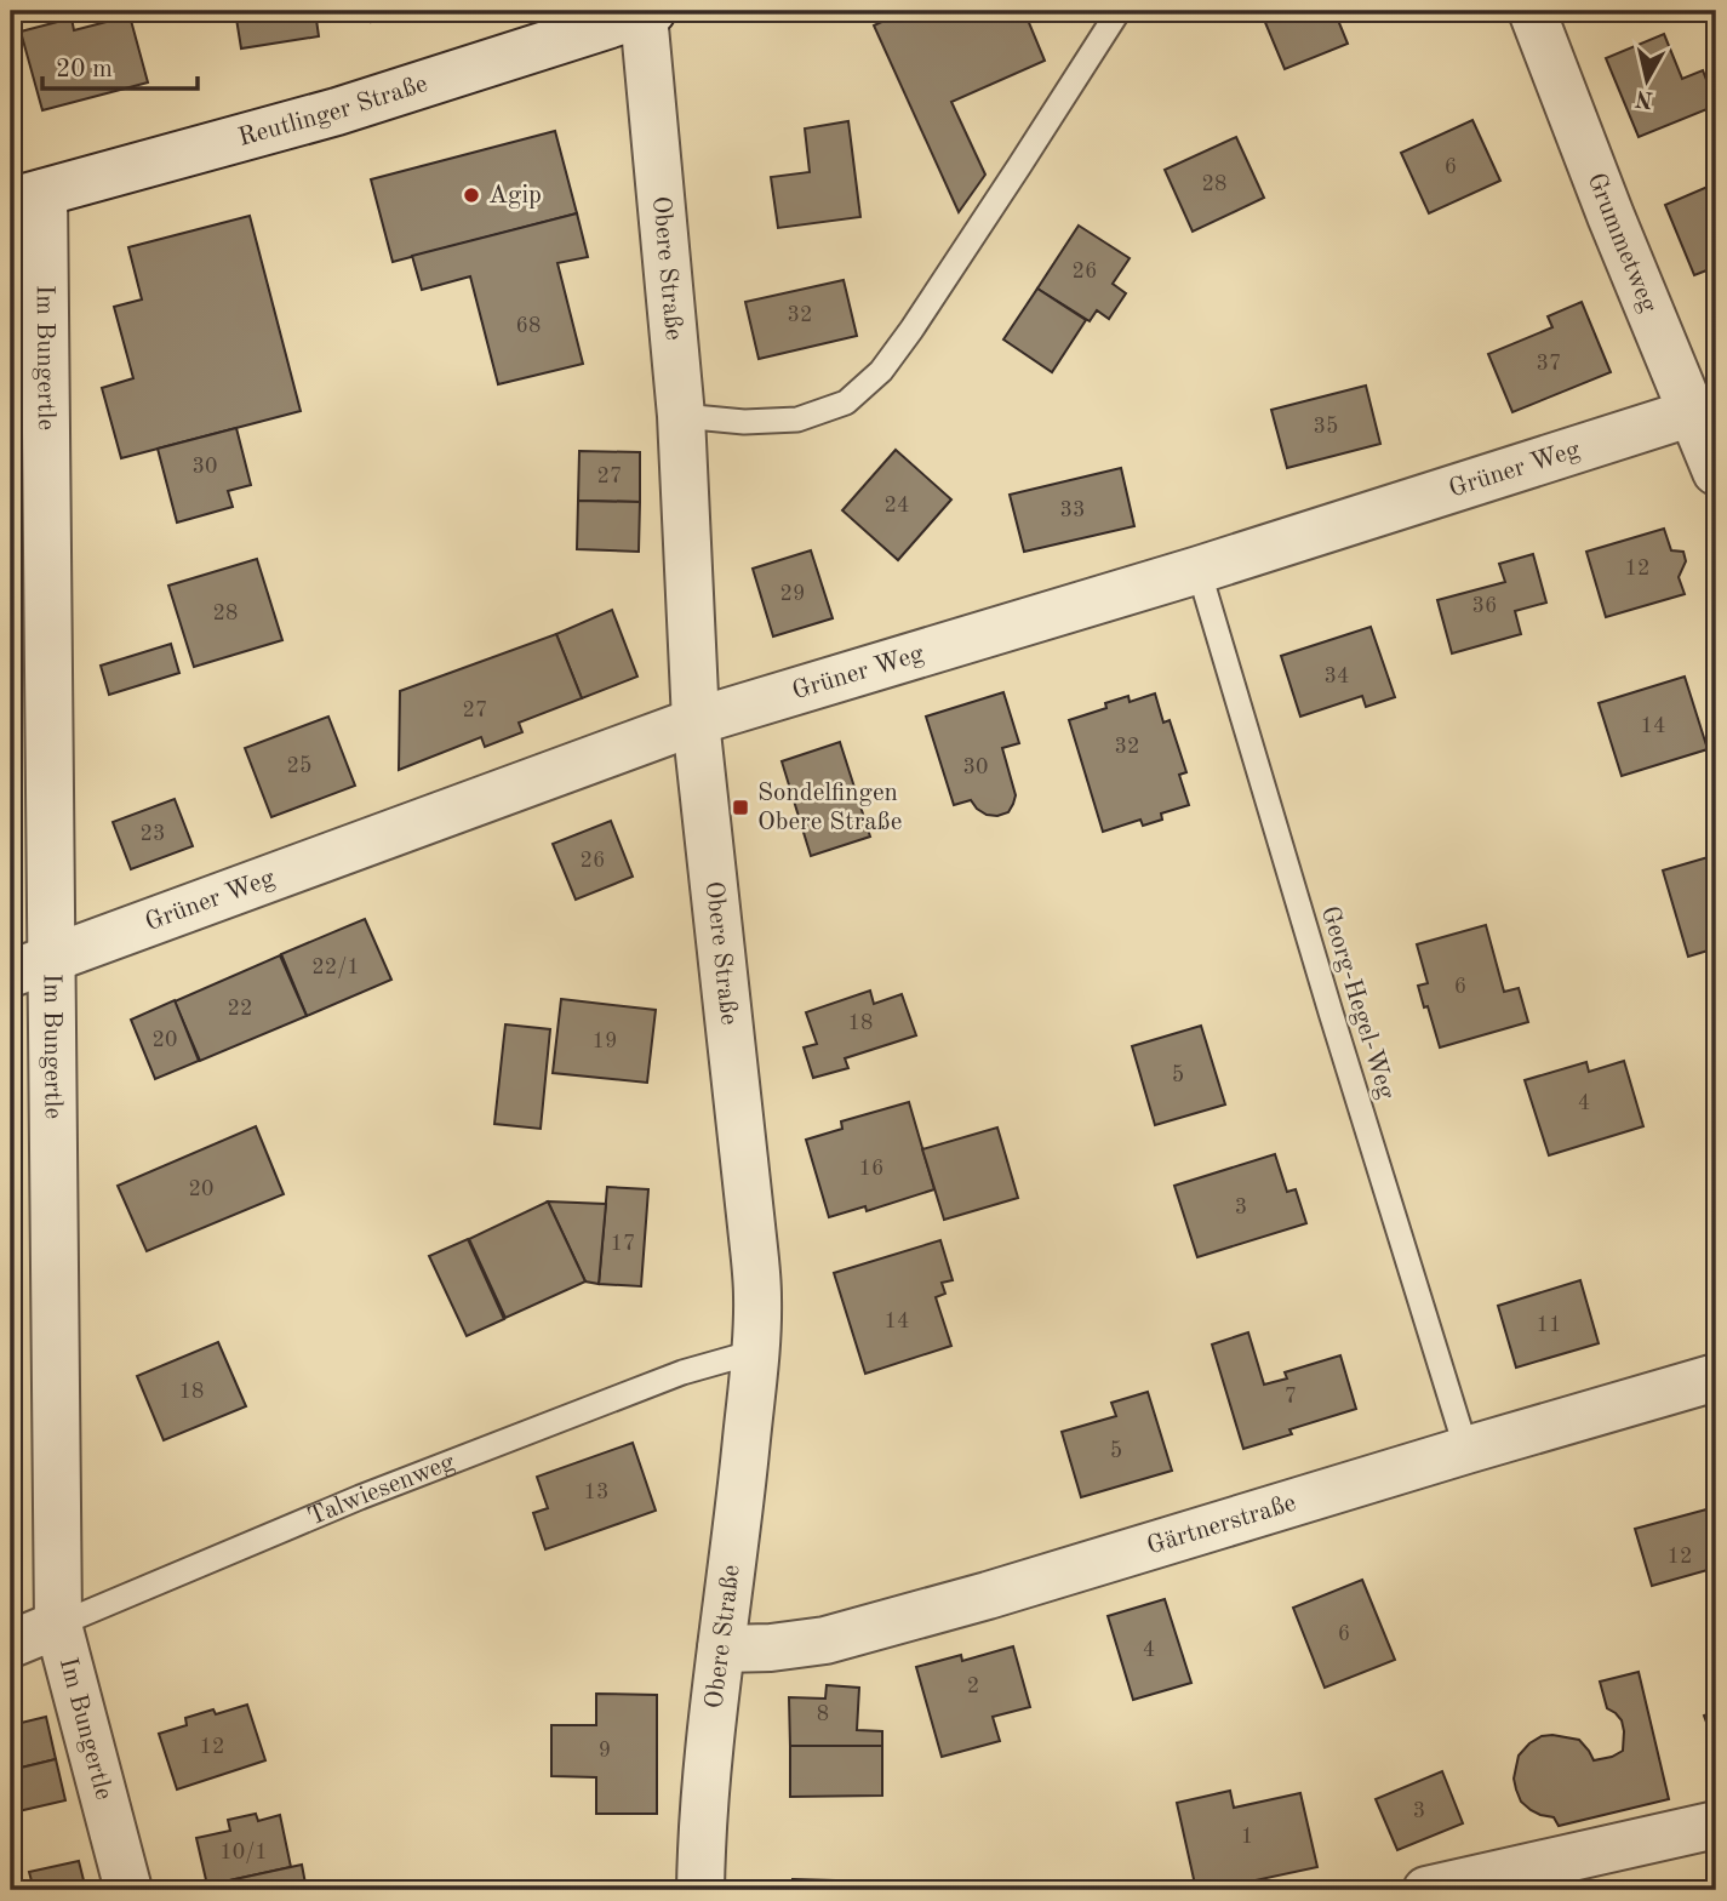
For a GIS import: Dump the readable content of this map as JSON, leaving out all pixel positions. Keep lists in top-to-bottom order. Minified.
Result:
{"streets":{"street":["Reutlinger Straße","Grummetweg","Obere Straße","Im Bungertle","Grüner Weg","Talwiesenweg","Gärtnerstraße"],"lane":["Georg-Hegel-Weg"]},"crossings":[["Reutlinger Straße","Obere Straße"],["Reutlinger Straße","Im Bungertle"],["Grummetweg","Grüner Weg"],["Obere Straße","Grüner Weg"],["Obere Straße","Talwiesenweg"],["Obere Straße","Gärtnerstraße"],["Im Bungertle","Grüner Weg"],["Im Bungertle","Talwiesenweg"],["Grüner Weg","Georg-Hegel-Weg"],["Georg-Hegel-Weg","Gärtnerstraße"]],"places":{"other":["Agip"],"transit":["Sondelfingen Obere Straße"]},"house_numbers":["6","28","26","32","68","37","35","30","27","24","33","12","29","36","28","34","27","14","32","25","30","23","26","22/1","6","22","18","20","19","5","4","16","20","3","17","14","11","18","7","5","13","12","6","4","2","8","12","9","3","1","10/1"],"scale_bar":"20 m","north":"bottom"}
